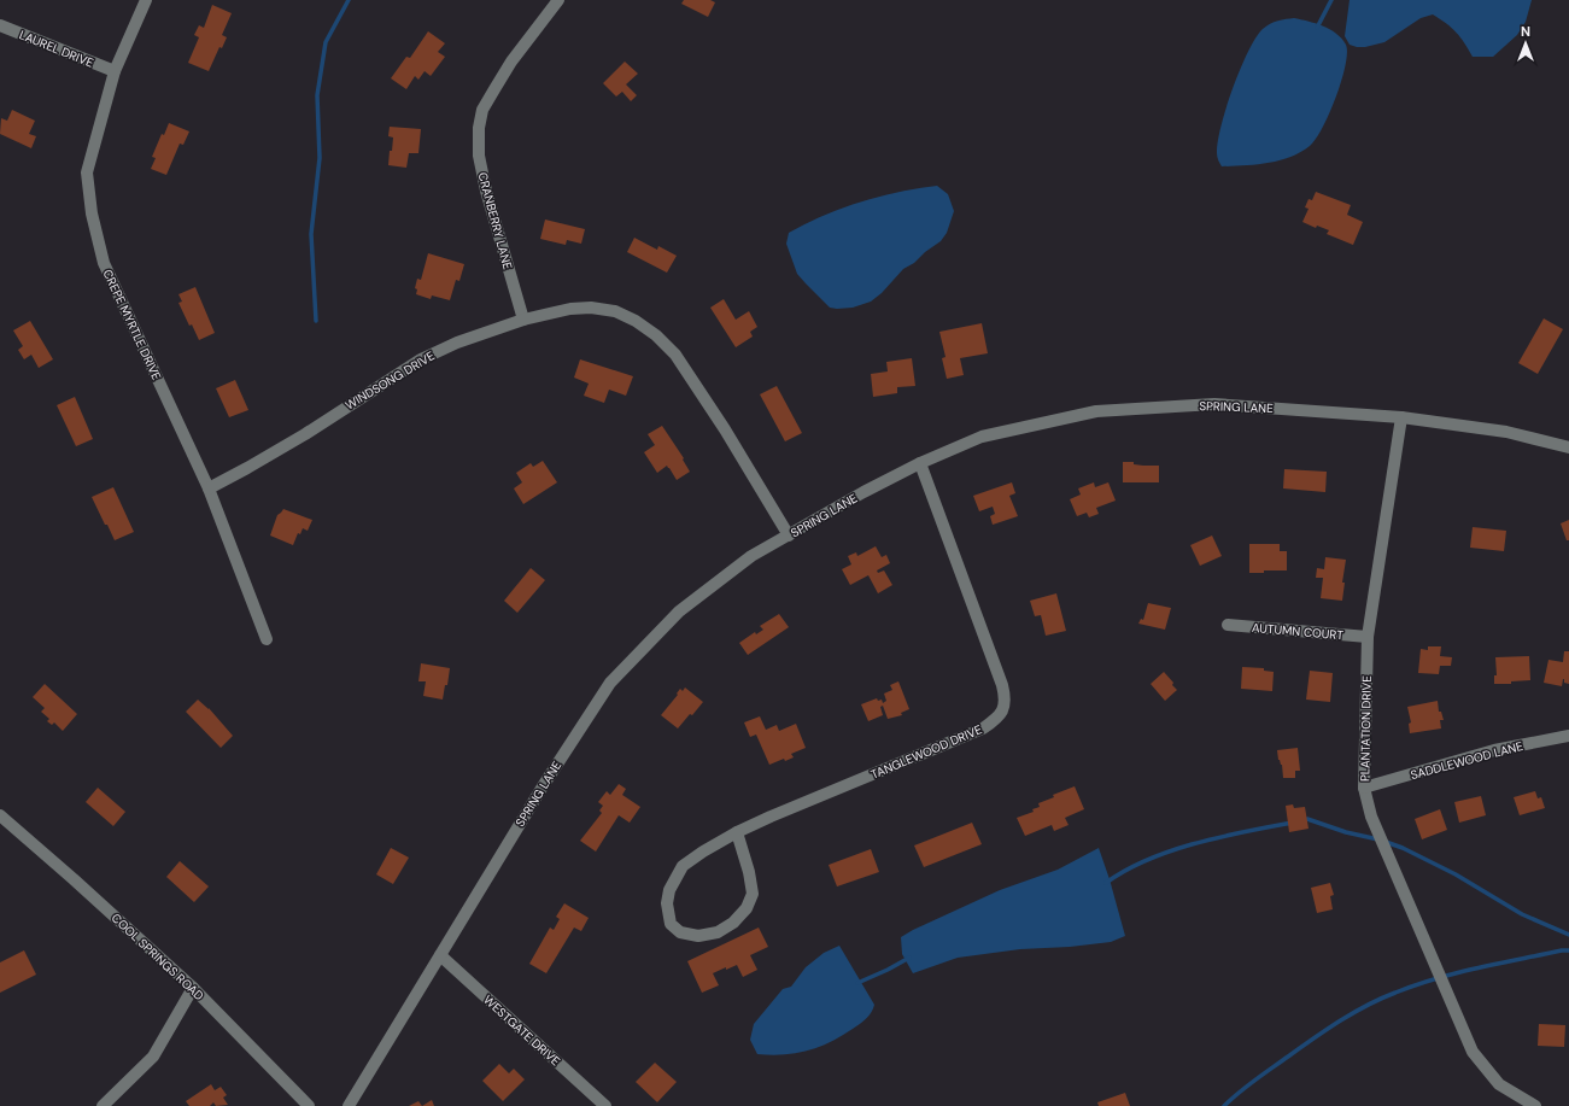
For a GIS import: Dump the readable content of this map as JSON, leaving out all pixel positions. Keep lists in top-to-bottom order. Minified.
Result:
{"streets":{"street":["LAUREL DRIVE","CRANBERRY LANE","CREPE MYRTLE DRIVE","WINDSONG DRIVE","SPRING LANE","AUTUMN COURT","PLANTATION DRIVE","TANGLEWOOD DRIVE","SADDLEWOOD LANE","COOL SPRINGS ROAD","WESTGATE DRIVE"]},"crossings":[["LAUREL DRIVE","CREPE MYRTLE DRIVE"],["CRANBERRY LANE","WINDSONG DRIVE"],["CREPE MYRTLE DRIVE","WINDSONG DRIVE"],["WINDSONG DRIVE","SPRING LANE"],["SPRING LANE","PLANTATION DRIVE"],["SPRING LANE","TANGLEWOOD DRIVE"],["SPRING LANE","WESTGATE DRIVE"],["AUTUMN COURT","PLANTATION DRIVE"],["PLANTATION DRIVE","SADDLEWOOD LANE"]],"north":"top"}
